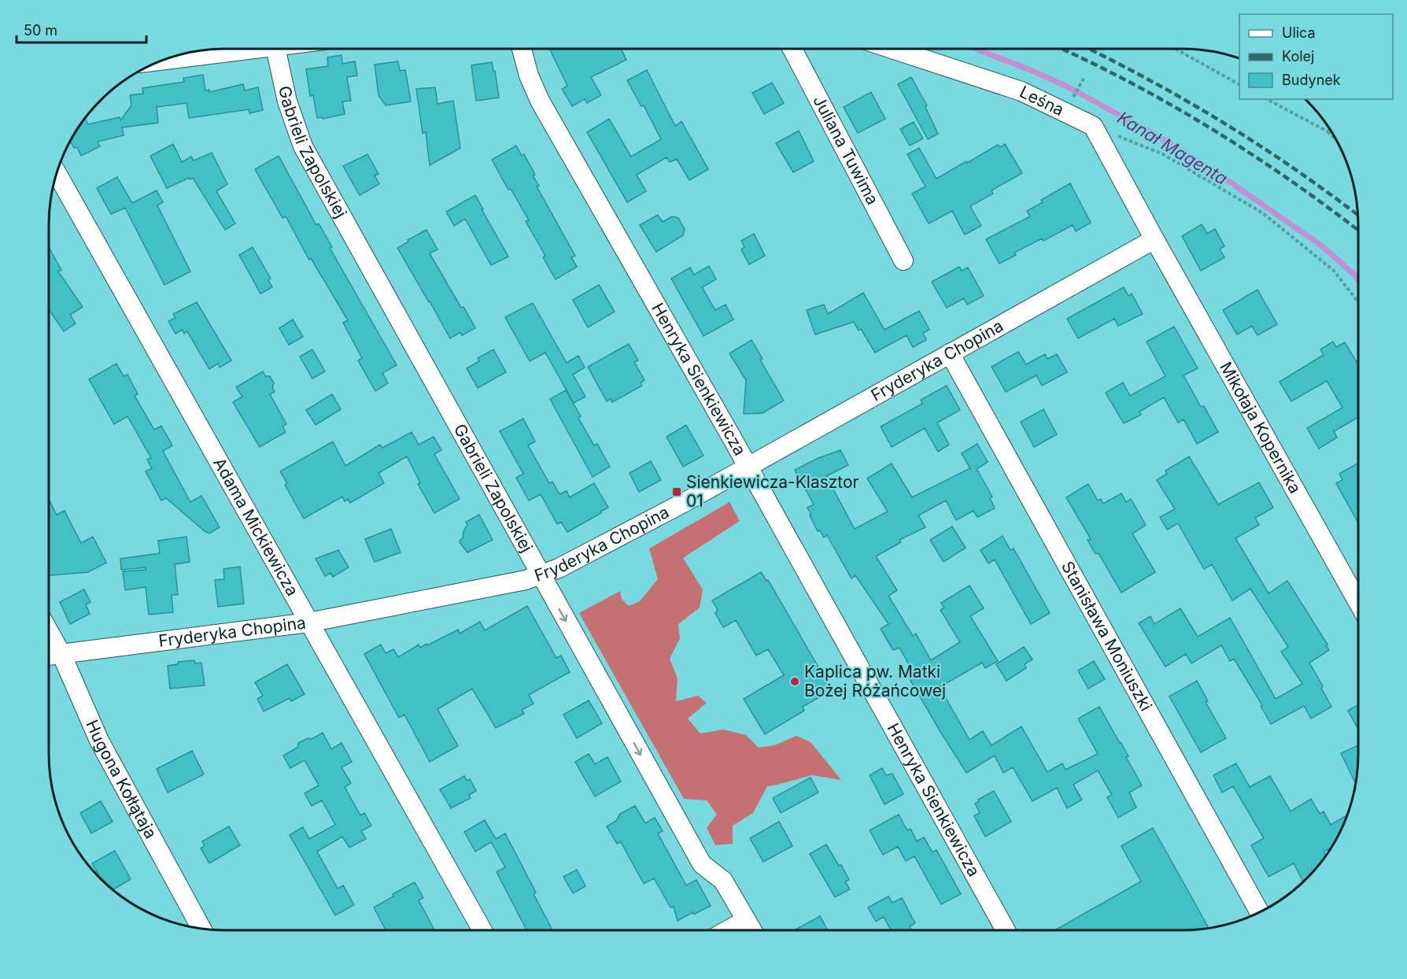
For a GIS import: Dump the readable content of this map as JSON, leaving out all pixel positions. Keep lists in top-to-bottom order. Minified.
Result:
{"streets":{"street":["Leśna","Juliana Tuwima","Gabrieli Zapolskiej","Fryderyka Chopina","Henryka Sienkiewicza","Mikołaja Kopernika","Adama Mickiewicza","Stanisława Moniuszki","Hugona Kołłątaja"]},"crossings":[["Gabrieli Zapolskiej","Fryderyka Chopina"],["Fryderyka Chopina","Henryka Sienkiewicza"],["Fryderyka Chopina","Mikołaja Kopernika"],["Fryderyka Chopina","Adama Mickiewicza"],["Fryderyka Chopina","Stanisława Moniuszki"],["Fryderyka Chopina","Hugona Kołłątaja"]],"one_way":["Gabrieli Zapolskiej"],"water":["Kanał Magenta"],"places":{"transit":["Sienkiewicza-Klasztor 01"],"other":["Kaplica pw. Matki Bożej Różańcowej"]},"legend":["Ulica","Kolej","Budynek"],"scale_bar":"50 m"}
